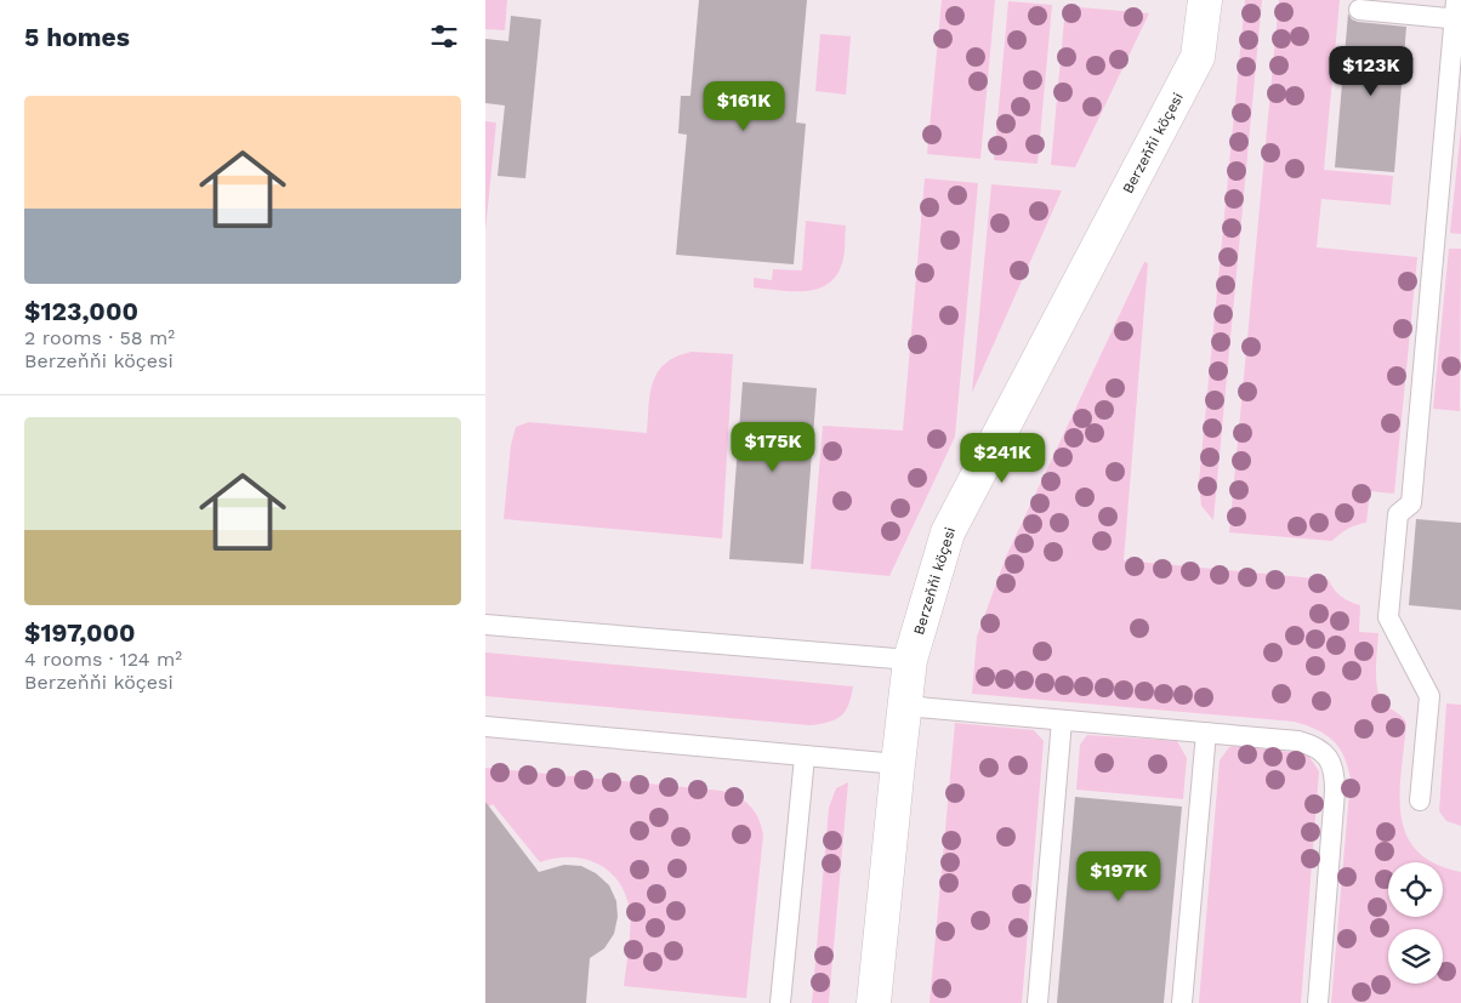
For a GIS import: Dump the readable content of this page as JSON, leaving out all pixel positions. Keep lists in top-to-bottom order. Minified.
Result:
{"streets":{"street":["Berzeňňi köçesi"]},"page":{"heading":"5 homes","price":["$123K","$161K","$175K","$241K","$197K"],"list":[{"name":"$123,000","note":"2 rooms · 58 m² · Berzeňňi köçesi"},{"name":"$197,000","note":"4 rooms · 124 m² · Berzeňňi köçesi"}]}}
